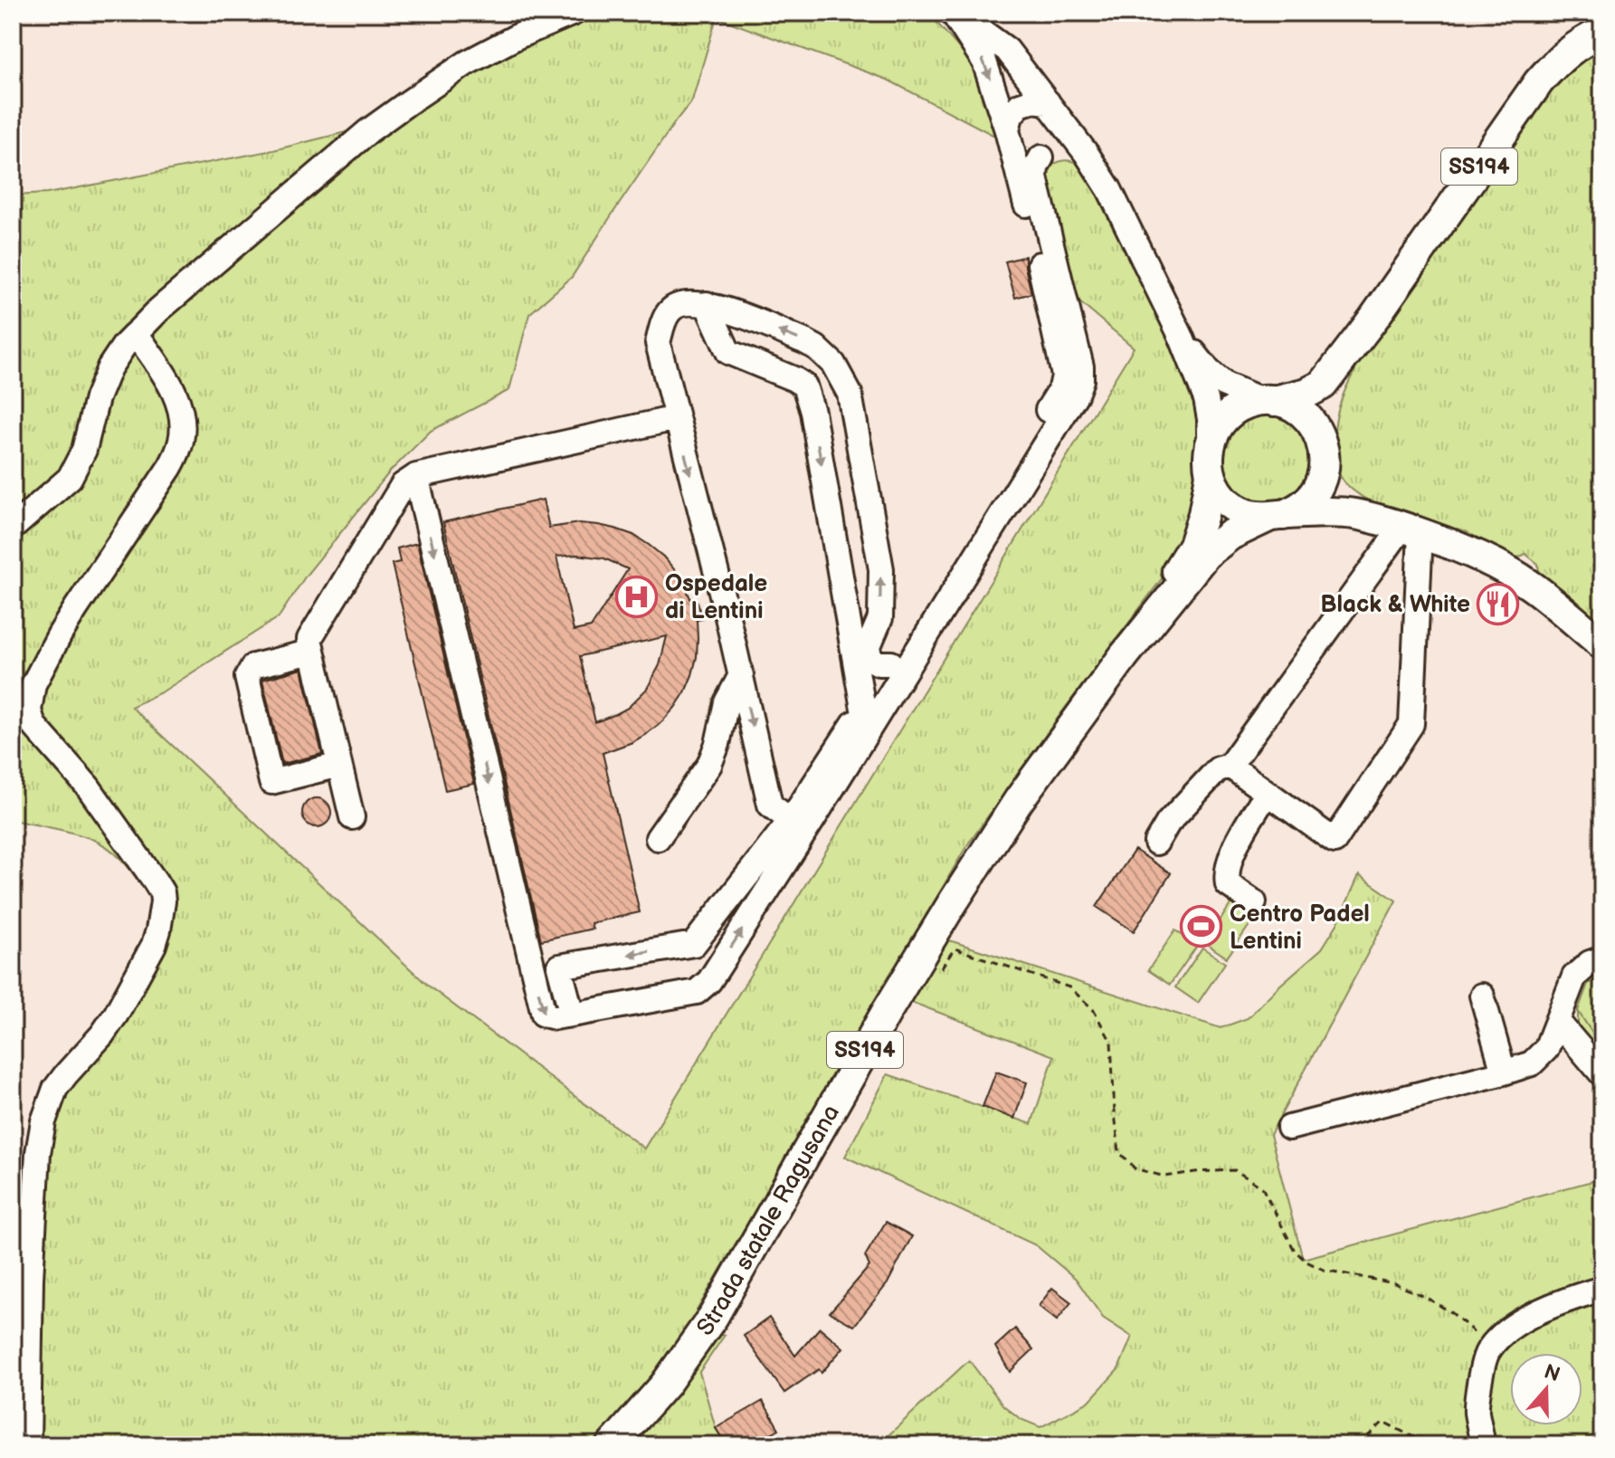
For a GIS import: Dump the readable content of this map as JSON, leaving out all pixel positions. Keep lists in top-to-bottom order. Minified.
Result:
{"streets":{"main road":["SS194","Strada statale Ragusana"]},"places":{"hospital":["Ospedale di Lentini"],"restaurant":["Black & White"],"sports":["Centro Padel Lentini"]},"north":"top"}
